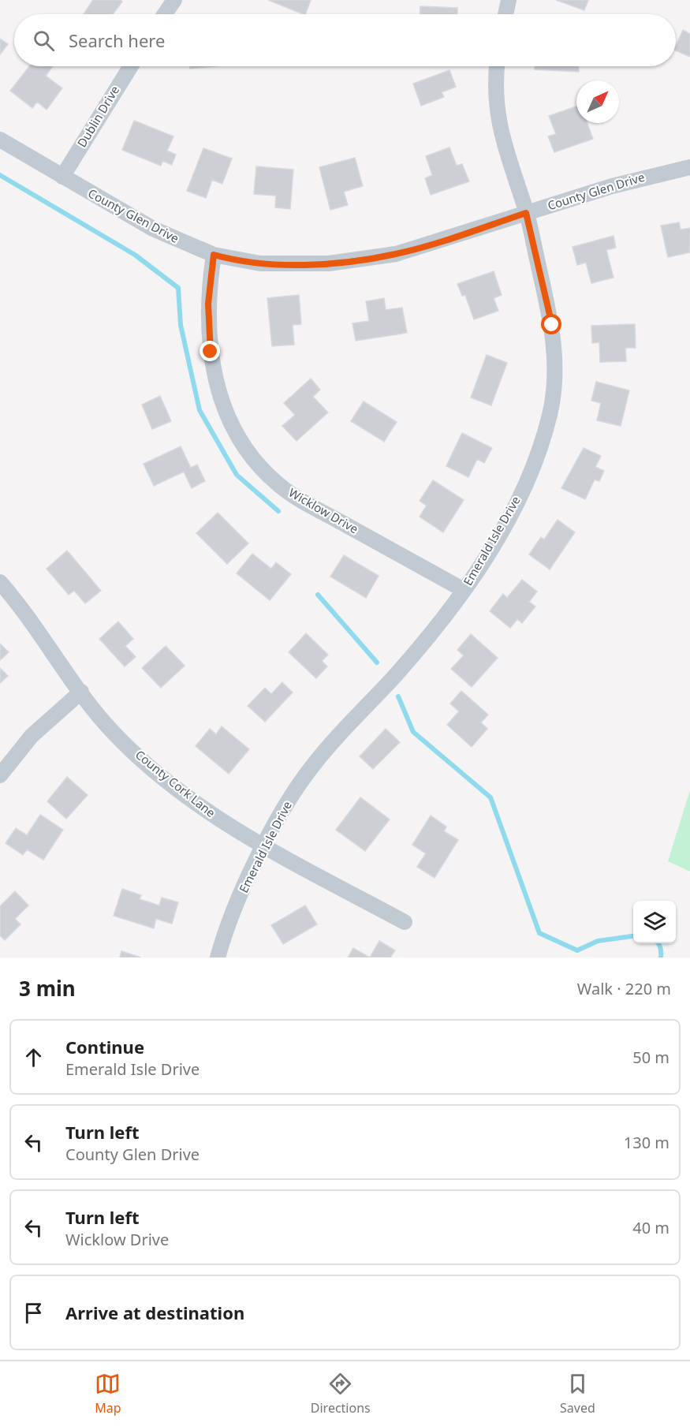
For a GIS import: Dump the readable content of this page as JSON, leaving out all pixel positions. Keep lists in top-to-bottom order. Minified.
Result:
{"streets":{"street":["Dublin Drive","County Glen Drive","Wicklow Drive","Emerald Isle Drive","County Cork Lane"]},"crossings":[["Dublin Drive","County Glen Drive"],["County Glen Drive","Wicklow Drive"],["County Glen Drive","Emerald Isle Drive"],["Wicklow Drive","Emerald Isle Drive"],["Emerald Isle Drive","County Cork Lane"]],"north":"top right","page":{"search":"Search here","heading":["3 min","Walk · 220 m"],"list":[["Continue","Emerald Isle Drive","50 m"],["Turn left","County Glen Drive","130 m"],["Turn left","Wicklow Drive","40 m"],"Arrive at destination"],"nav":["Map","Directions","Saved"]}}
